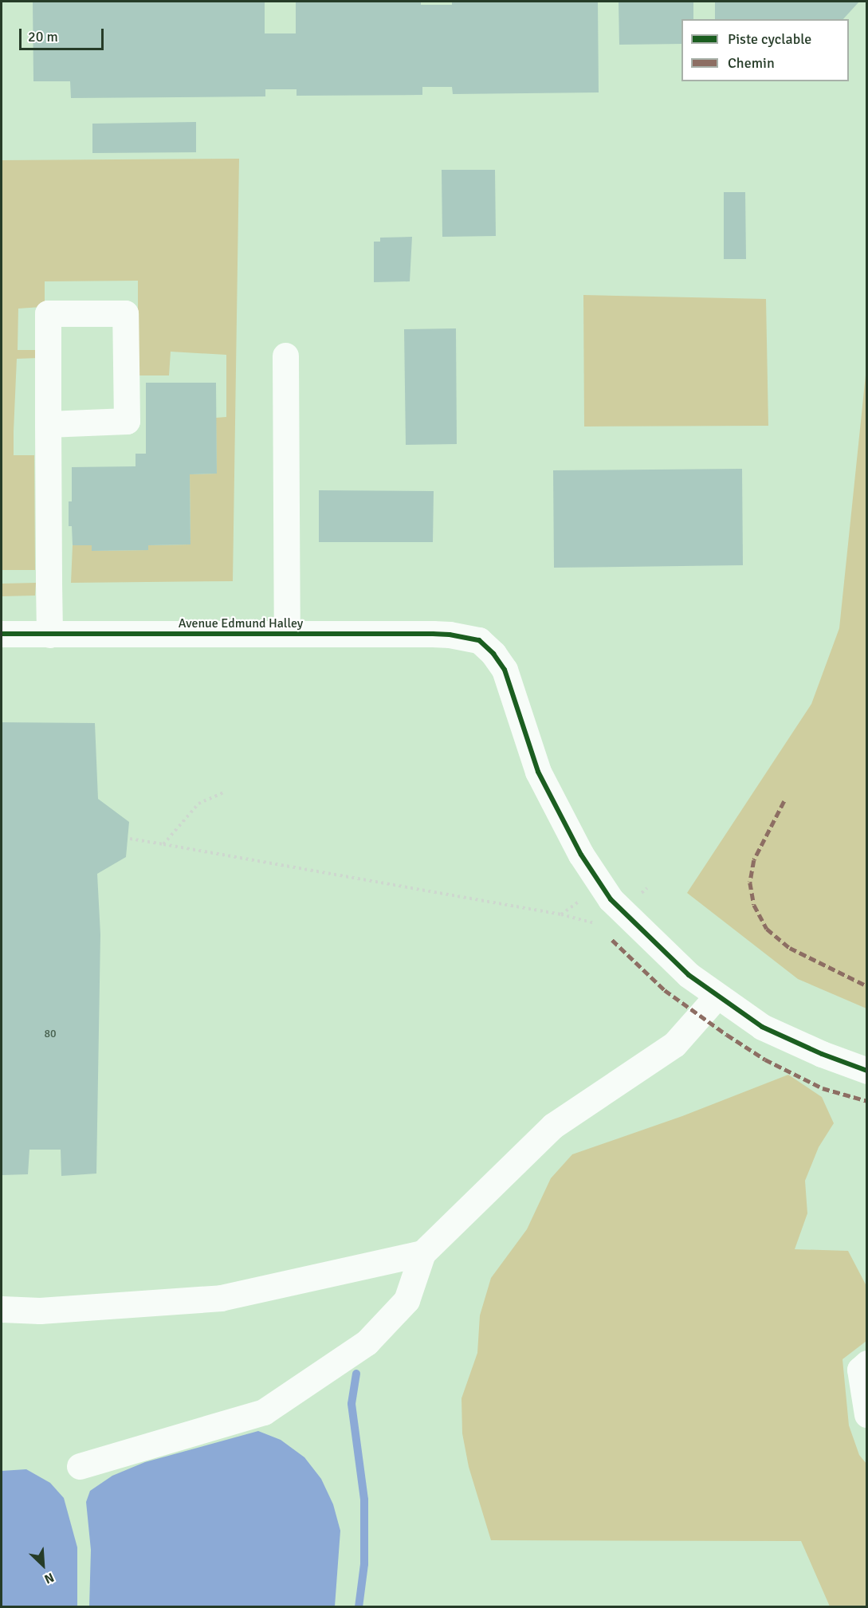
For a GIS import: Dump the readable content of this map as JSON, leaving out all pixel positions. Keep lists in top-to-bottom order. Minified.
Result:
{"streets":{"street":["Avenue Edmund Halley"]},"house_numbers":["80"],"legend":["Piste cyclable","Chemin"],"scale_bar":"20 m","north":"bottom right"}
